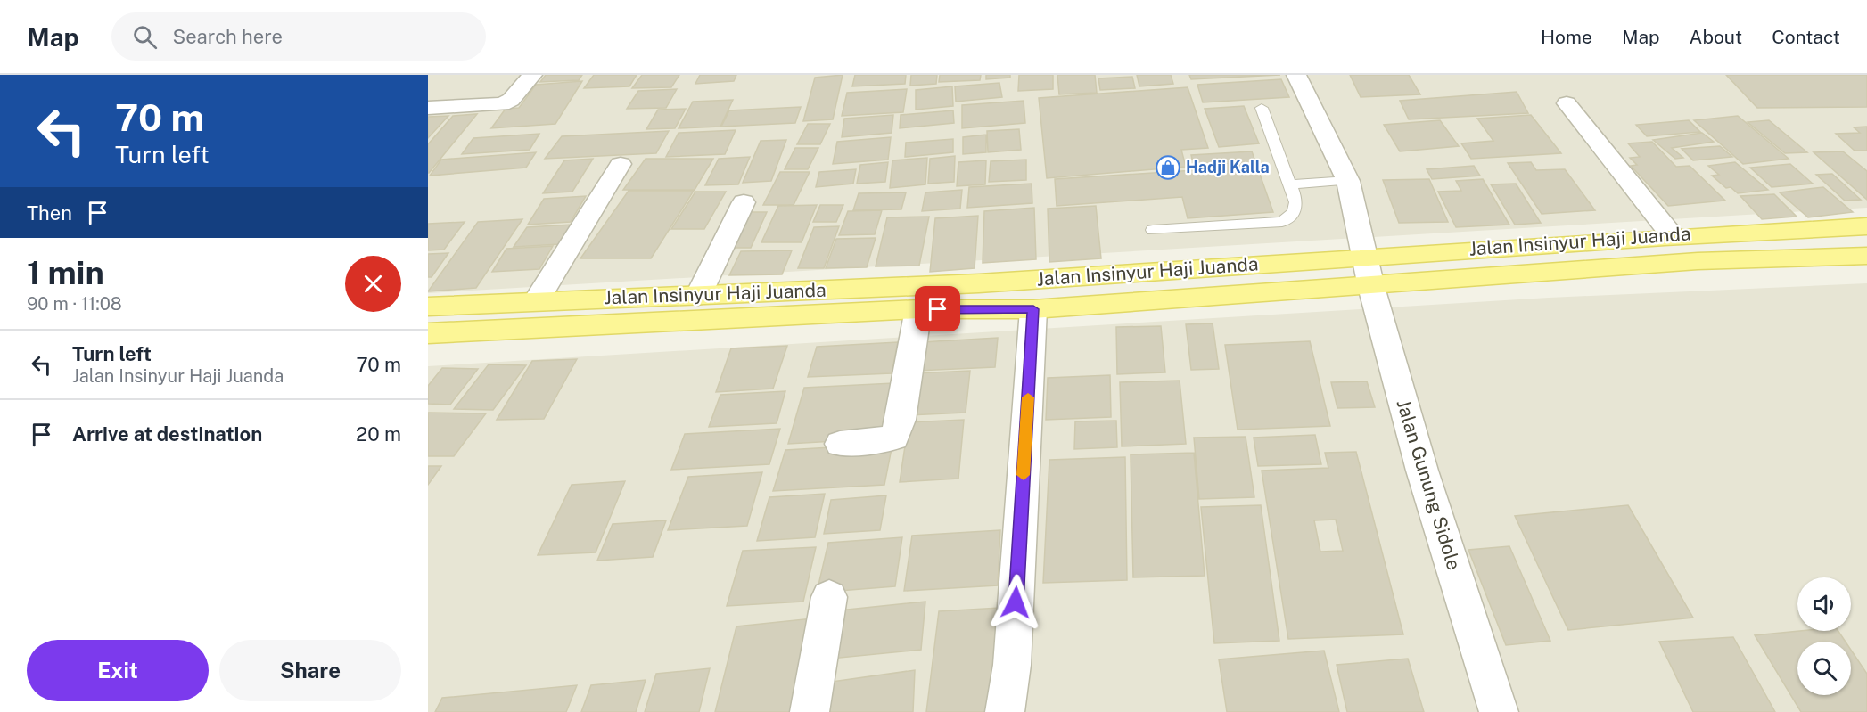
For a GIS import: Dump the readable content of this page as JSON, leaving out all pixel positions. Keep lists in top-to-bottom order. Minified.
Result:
{"streets":{"main road":["Jalan Insinyur Haji Juanda"],"street":["Jalan Gunung Sidole"]},"crossings":[["Jalan Insinyur Haji Juanda","Jalan Gunung Sidole"]],"places":{"shop":["Hadji Kalla"]},"page":{"header":"Map","search":"Search here","nav":["Home","Map","About","Contact"],"turn":["70 m","Turn left"],"then":"Then","heading":["1 min","90 m · 11:08"],"list":[{"name":"Turn left","note":"Jalan Insinyur Haji Juanda","value":"70 m"},{"name":"Arrive at destination","value":"20 m"}],"buttons":["Exit","Share"]}}
